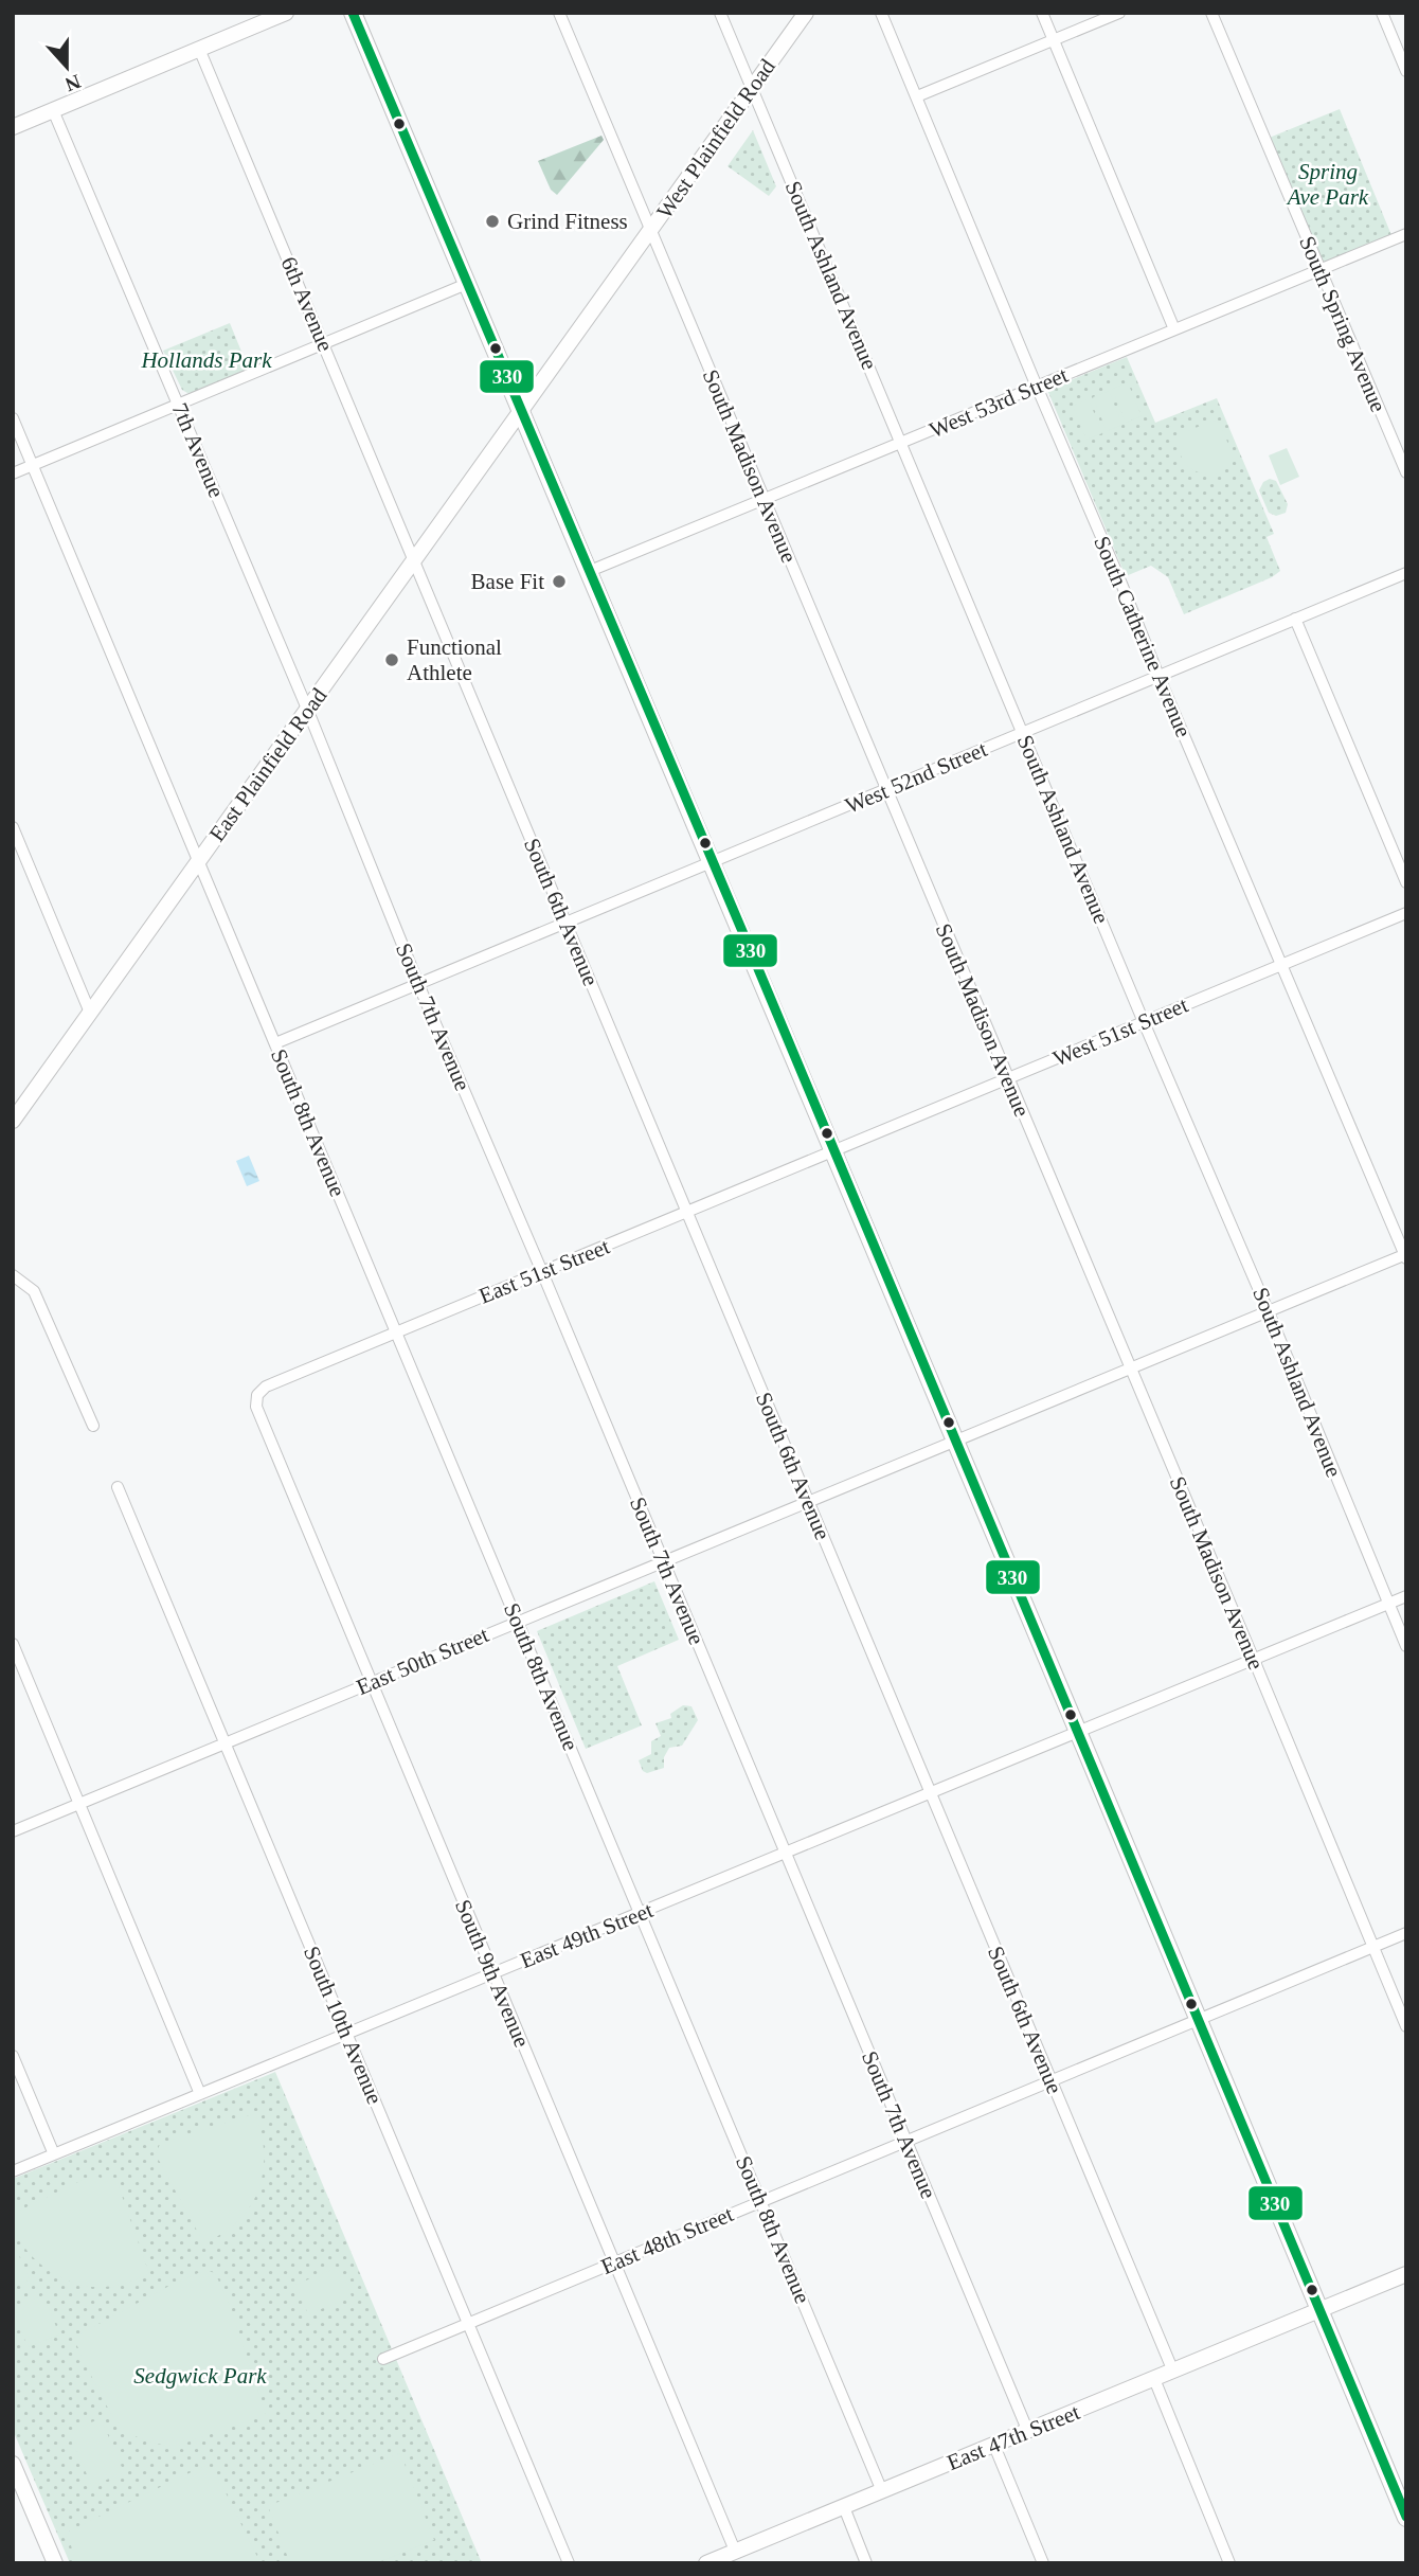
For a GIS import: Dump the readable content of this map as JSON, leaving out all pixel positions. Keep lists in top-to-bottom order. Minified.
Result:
{"streets":{"main road":["West Plainfield Road","East Plainfield Road","East 47th Street"],"street":["South Ashland Avenue","6th Avenue","South Spring Avenue","West 53rd Street","7th Avenue","South Madison Avenue","South Catherine Avenue","West 52nd Street","South 6th Avenue","South 7th Avenue","West 51st Street","South 8th Avenue","East 51st Street","East 50th Street","East 49th Street","South 9th Avenue","South 10th Avenue","East 48th Street"]},"crossings":[["West Plainfield Road","South Ashland Avenue"],["West Plainfield Road","South Madison Avenue"],["West Plainfield Road","East Plainfield Road"],["South Ashland Avenue","West 53rd Street"],["South Ashland Avenue","West 52nd Street"],["South Ashland Avenue","West 51st Street"],["South Ashland Avenue","East 50th Street"],["South Ashland Avenue","East 49th Street"],["6th Avenue","East Plainfield Road"],["6th Avenue","South 6th Avenue"],["South Spring Avenue","West 53rd Street"],["West 53rd Street","South Madison Avenue"],["West 53rd Street","South Catherine Avenue"],["7th Avenue","East Plainfield Road"],["7th Avenue","South 7th Avenue"],["South Madison Avenue","West 52nd Street"],["South Madison Avenue","West 51st Street"],["South Madison Avenue","East 50th Street"],["South Madison Avenue","East 49th Street"],["South Madison Avenue","East 48th Street"],["South Catherine Avenue","West 52nd Street"],["South Catherine Avenue","West 51st Street"],["South Catherine Avenue","East 50th Street"],["East Plainfield Road","South 6th Avenue"],["East Plainfield Road","South 7th Avenue"],["East Plainfield Road","South 8th Avenue"],["West 52nd Street","South 6th Avenue"],["West 52nd Street","South 7th Avenue"],["West 52nd Street","South 8th Avenue"],["South 6th Avenue","East 51st Street"],["South 6th Avenue","East 50th Street"],["South 6th Avenue","East 49th Street"],["South 6th Avenue","East 48th Street"],["South 6th Avenue","East 47th Street"],["South 7th Avenue","East 51st Street"],["South 7th Avenue","East 50th Street"],["South 7th Avenue","East 49th Street"],["South 7th Avenue","East 48th Street"],["South 7th Avenue","East 47th Street"],["West 51st Street","East 51st Street"],["South 8th Avenue","East 51st Street"],["South 8th Avenue","East 50th Street"],["South 8th Avenue","East 49th Street"],["South 8th Avenue","East 48th Street"],["South 8th Avenue","East 47th Street"],["East 51st Street","South 9th Avenue"],["East 50th Street","South 9th Avenue"],["East 50th Street","South 10th Avenue"],["East 49th Street","South 9th Avenue"],["East 49th Street","South 10th Avenue"],["South 9th Avenue","East 48th Street"],["South 9th Avenue","East 47th Street"],["South 10th Avenue","East 48th Street"]],"parks":["Spring Ave Park","Hollands Park","Sedgwick Park"],"places":["Grind Fitness","Base Fit","Functional Athlete"],"lines":["transit line 330"],"north":"bottom"}
